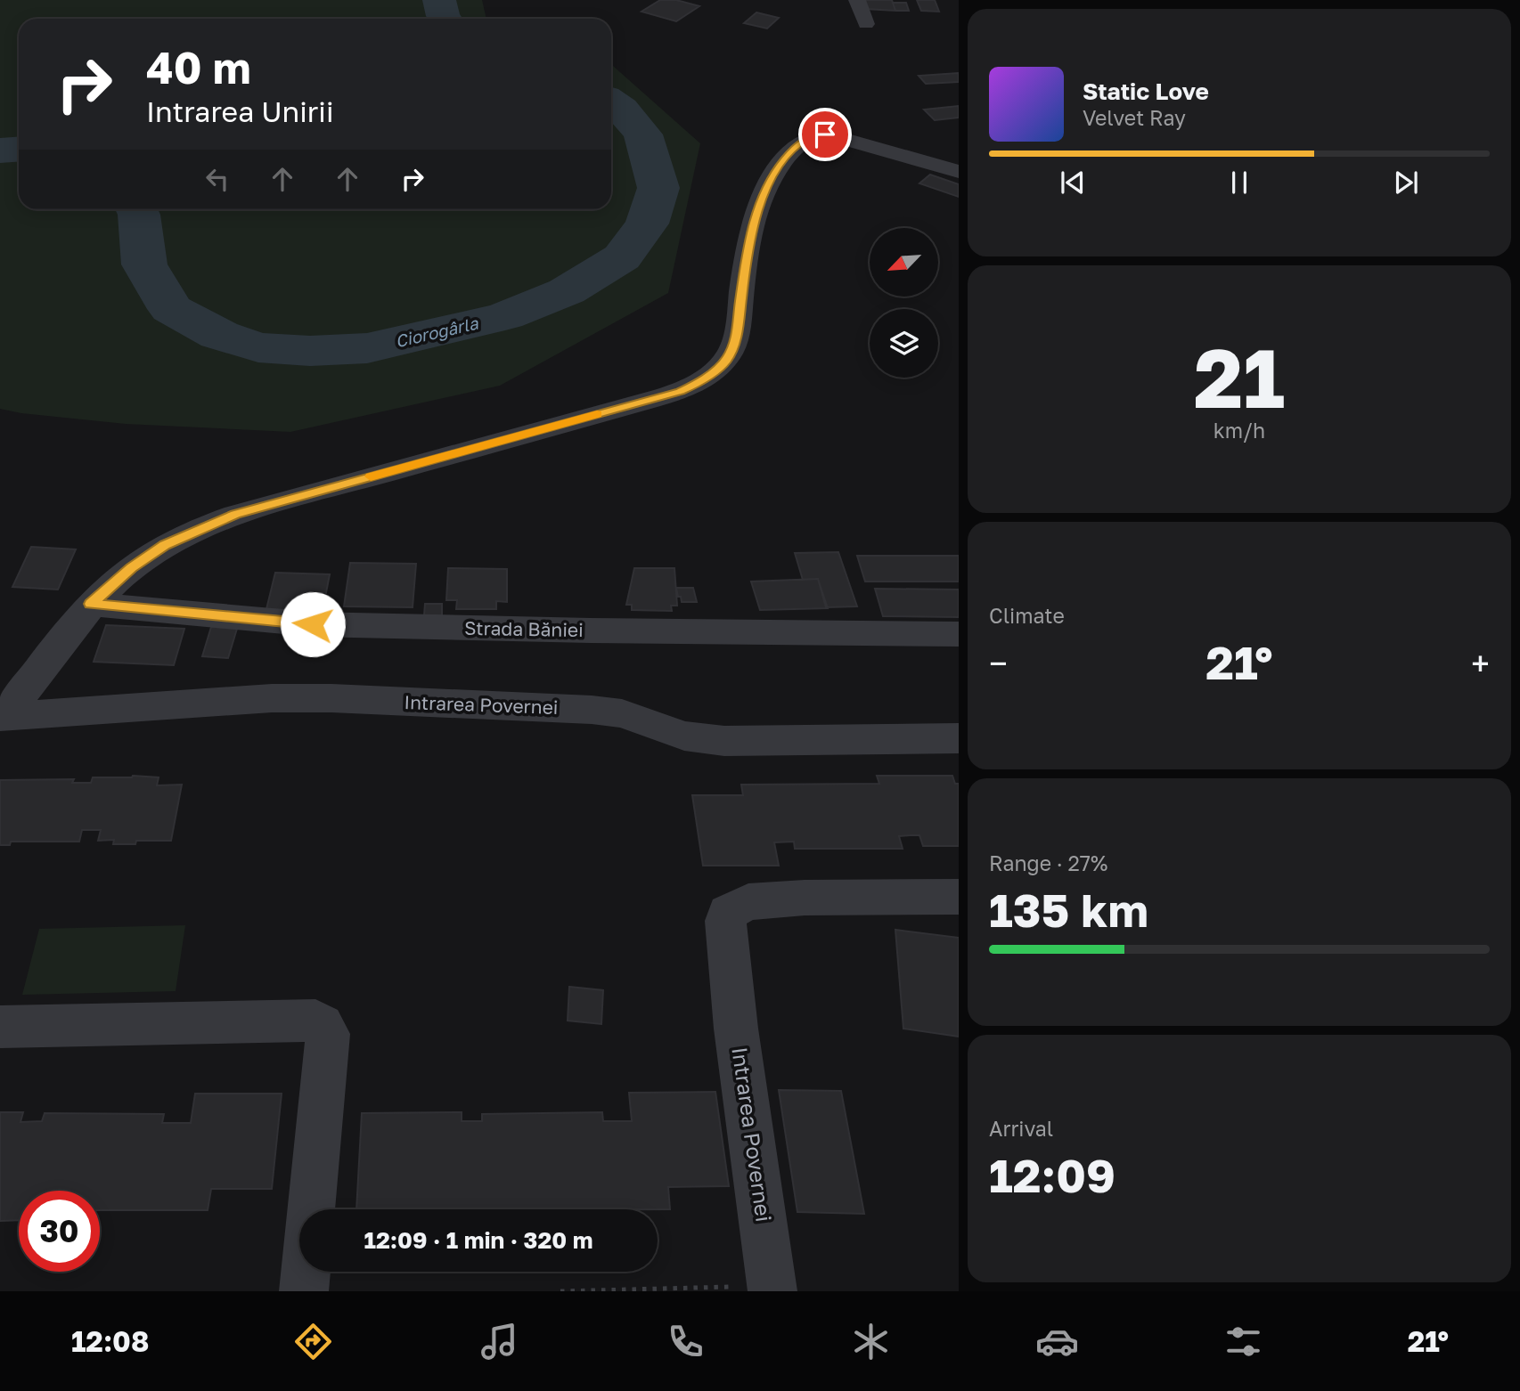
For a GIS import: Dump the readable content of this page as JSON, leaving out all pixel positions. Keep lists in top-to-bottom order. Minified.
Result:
{"streets":{"street":["Strada Băniei","Intrarea Povernei"]},"water":["Ciorogârla"],"north":"bottom left","page":{"turn":["40 m","Intrarea Unirii"],"song":["Static Love","Velvet Ray"],"tile":[["21","km/h"],"Climate",["Range · 27%","135 km"],["Arrival","12:09"]],"heat":["−","21°","+"],"limit":"30","trip":"12:09 · 1 min · 320 m","tabs":["12:08","21°"]}}
